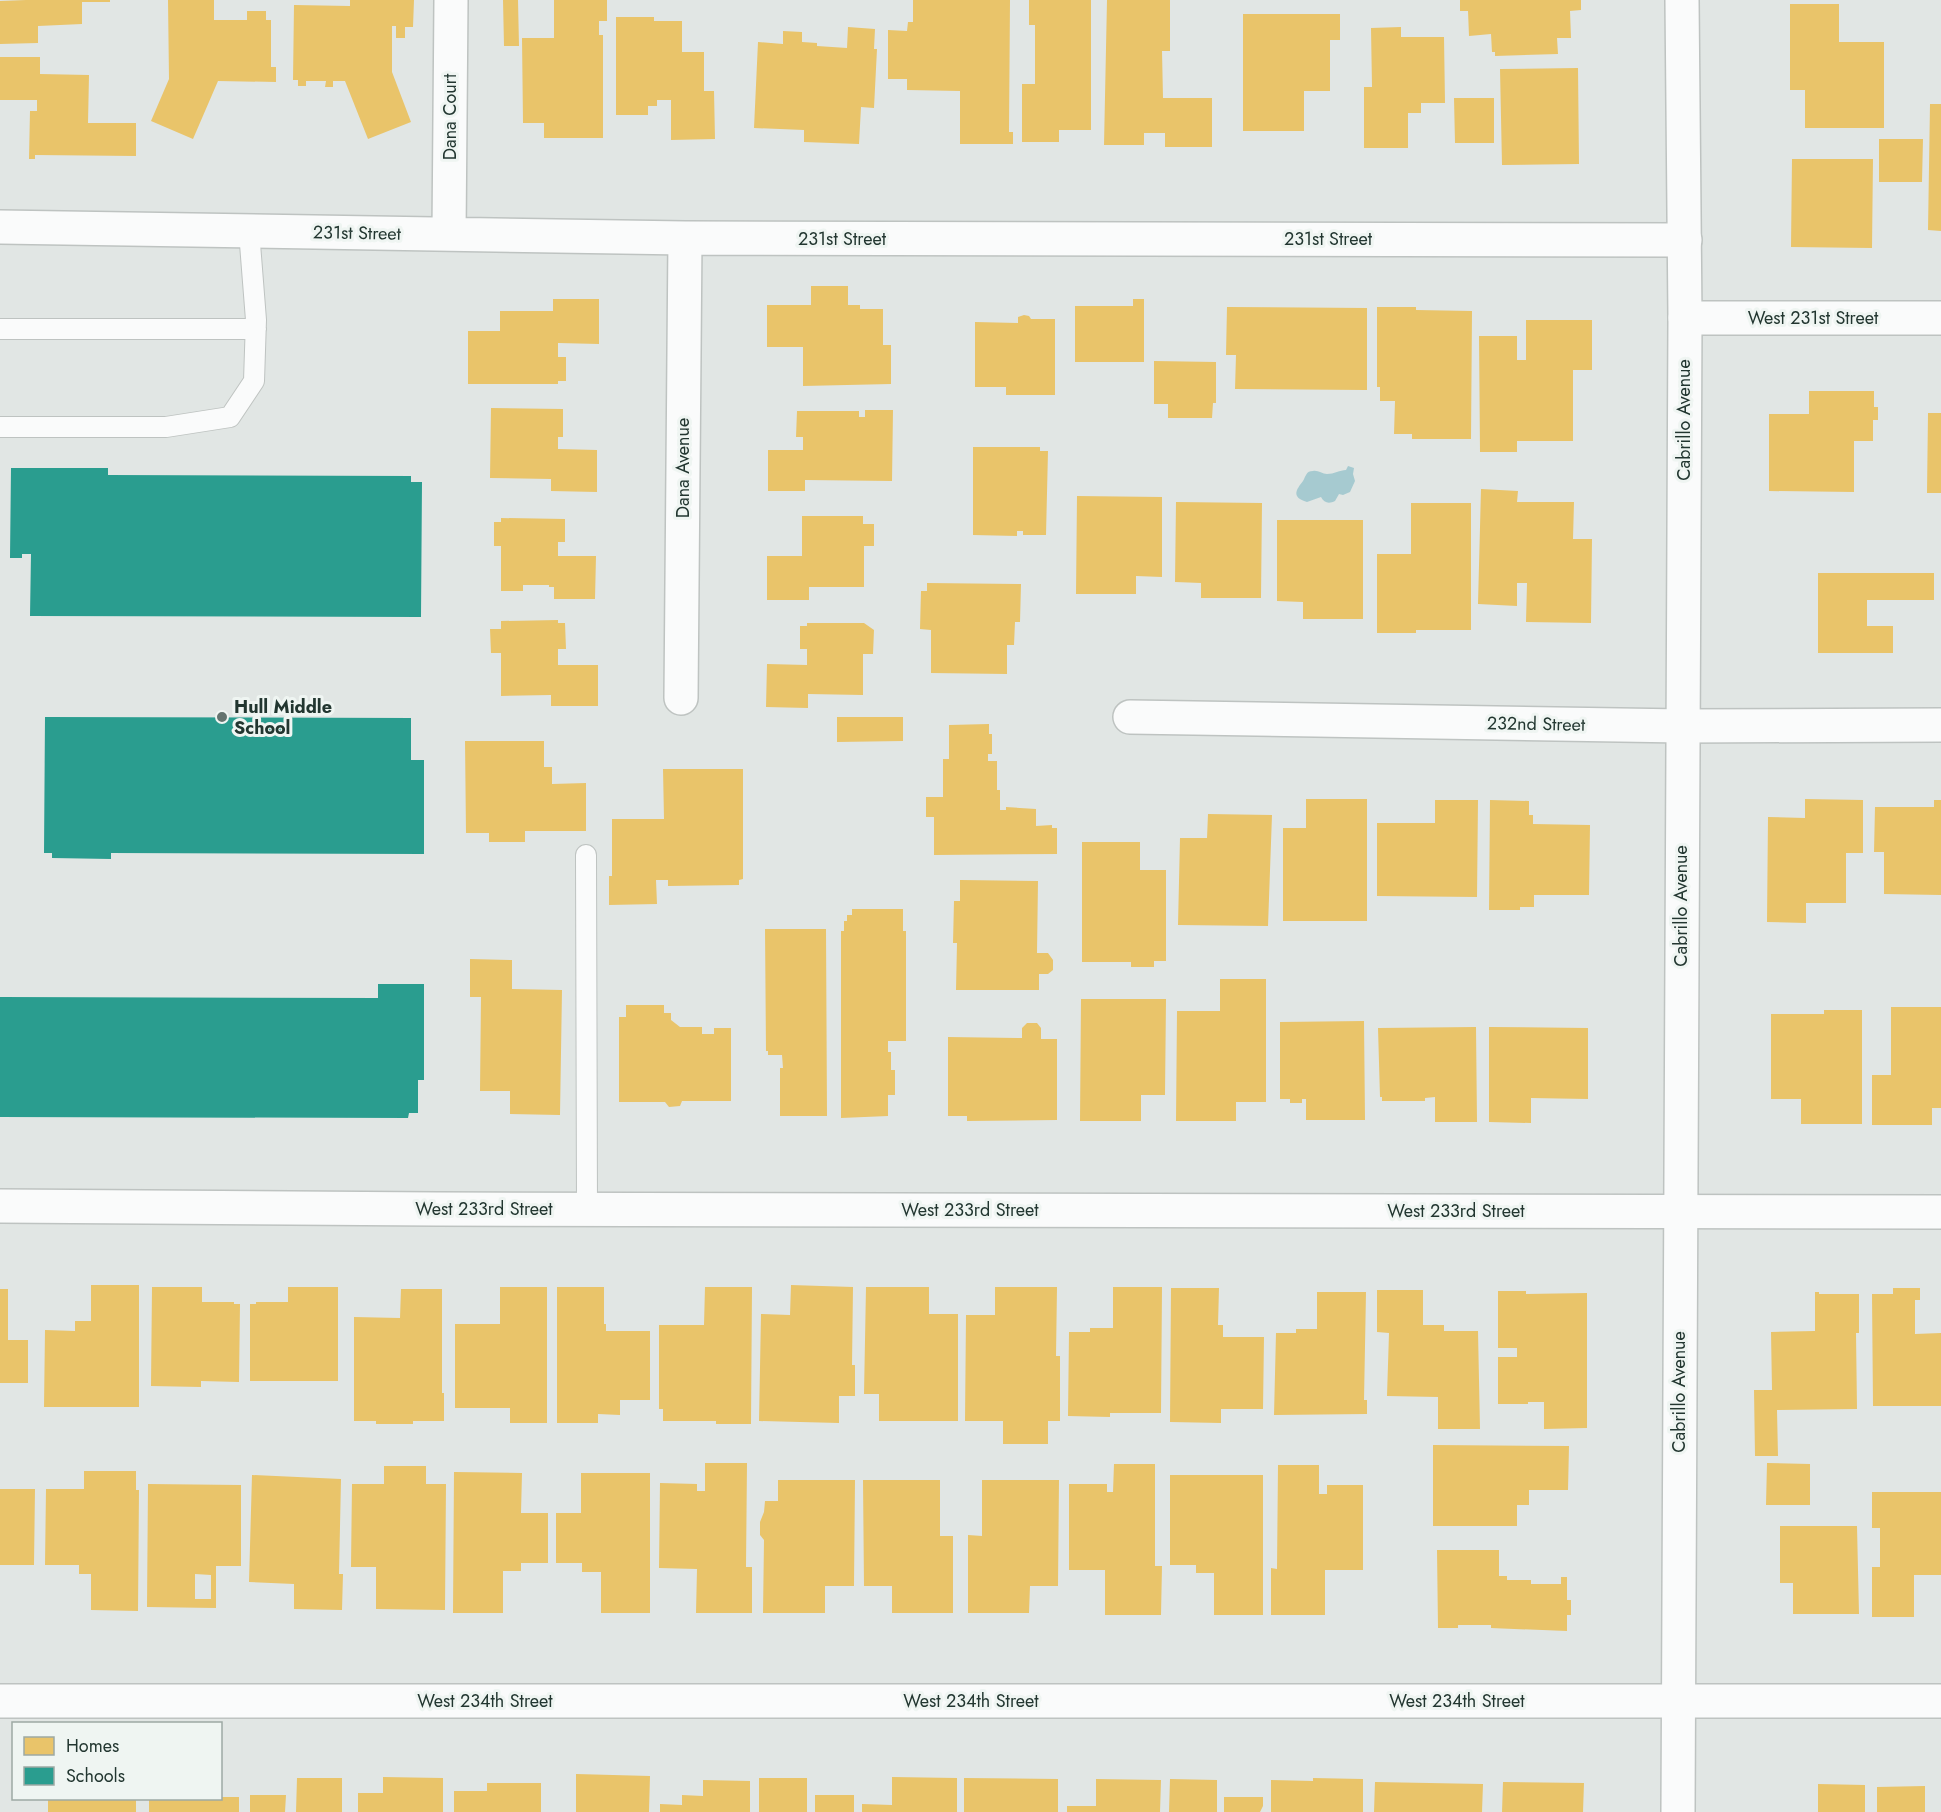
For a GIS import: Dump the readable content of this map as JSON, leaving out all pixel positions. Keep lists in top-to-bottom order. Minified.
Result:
{"streets":{"street":["Dana Court","231st Street","West 231st Street","Cabrillo Avenue","Dana Avenue","232nd Street","West 233rd Street","West 234th Street"]},"crossings":[["Dana Court","231st Street"],["231st Street","Cabrillo Avenue"],["231st Street","Dana Avenue"],["West 231st Street","Cabrillo Avenue"],["Cabrillo Avenue","232nd Street"],["Cabrillo Avenue","West 233rd Street"],["Cabrillo Avenue","West 234th Street"]],"places":["Hull Middle School"],"legend":["Homes","Schools"]}
